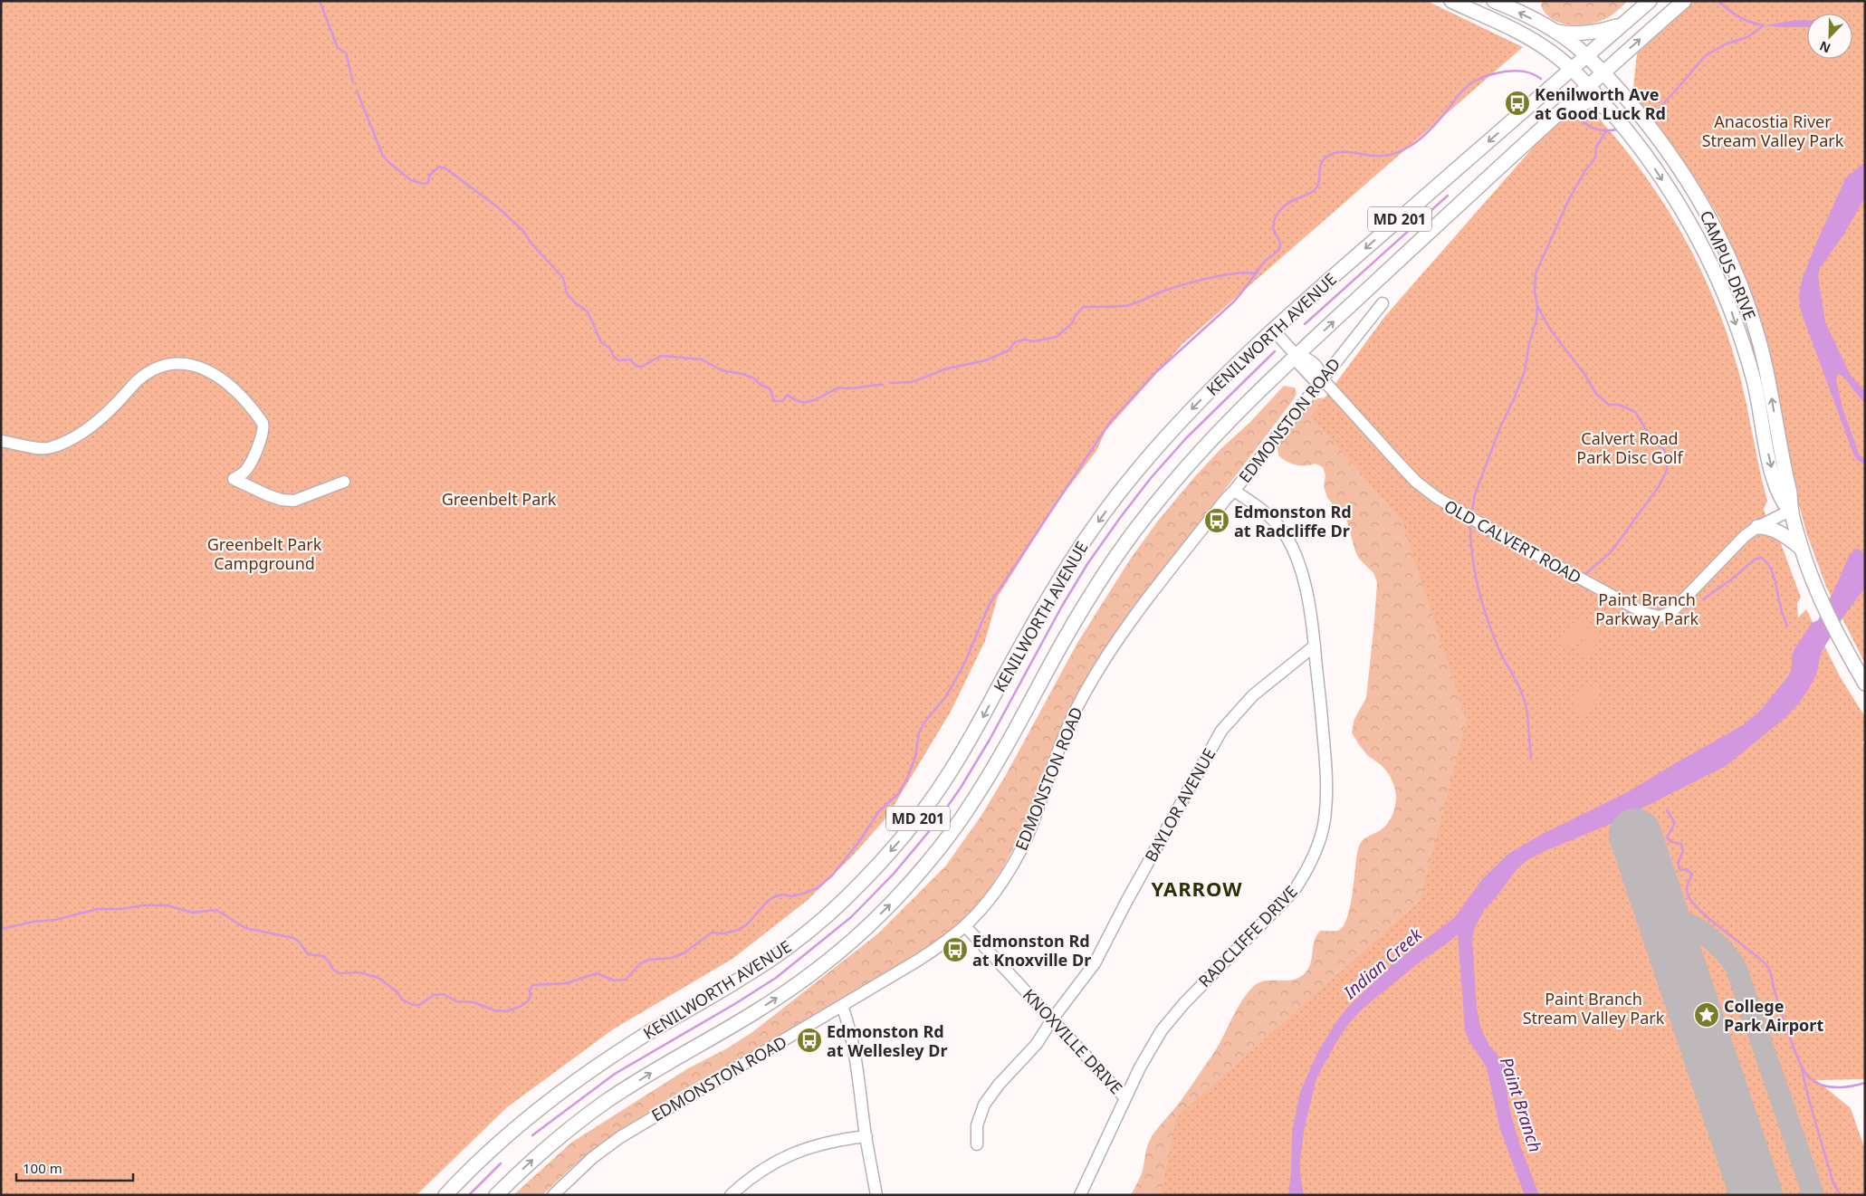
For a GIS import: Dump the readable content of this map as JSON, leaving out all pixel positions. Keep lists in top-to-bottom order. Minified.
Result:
{"streets":{"main road":["MD 201","CAMPUS DRIVE","KENILWORTH AVENUE"],"street":["EDMONSTON ROAD","OLD CALVERT ROAD","BAYLOR AVENUE","RADCLIFFE DRIVE","KNOXVILLE DRIVE"]},"crossings":[["CAMPUS DRIVE","KENILWORTH AVENUE"],["CAMPUS DRIVE","OLD CALVERT ROAD"],["KENILWORTH AVENUE","OLD CALVERT ROAD"],["EDMONSTON ROAD","OLD CALVERT ROAD"],["EDMONSTON ROAD","RADCLIFFE DRIVE"],["EDMONSTON ROAD","KNOXVILLE DRIVE"],["BAYLOR AVENUE","RADCLIFFE DRIVE"],["BAYLOR AVENUE","KNOXVILLE DRIVE"],["RADCLIFFE DRIVE","KNOXVILLE DRIVE"]],"districts":["YARROW"],"water":["Indian Creek","Paint Branch"],"parks":["Anacostia River Stream Valley Park","Calvert Road Park Disc Golf","Greenbelt Park","Greenbelt Park Campground","Paint Branch Parkway Park","Paint Branch Stream Valley Park"],"places":{"bus stop":["Kenilworth Ave at Good Luck Rd","Edmonston Rd at Radcliffe Dr","Edmonston Rd at Knoxville Dr","Edmonston Rd at Wellesley Dr"],"place":["College Park Airport"]},"scale_bar":"100 m","north":"bottom left"}
